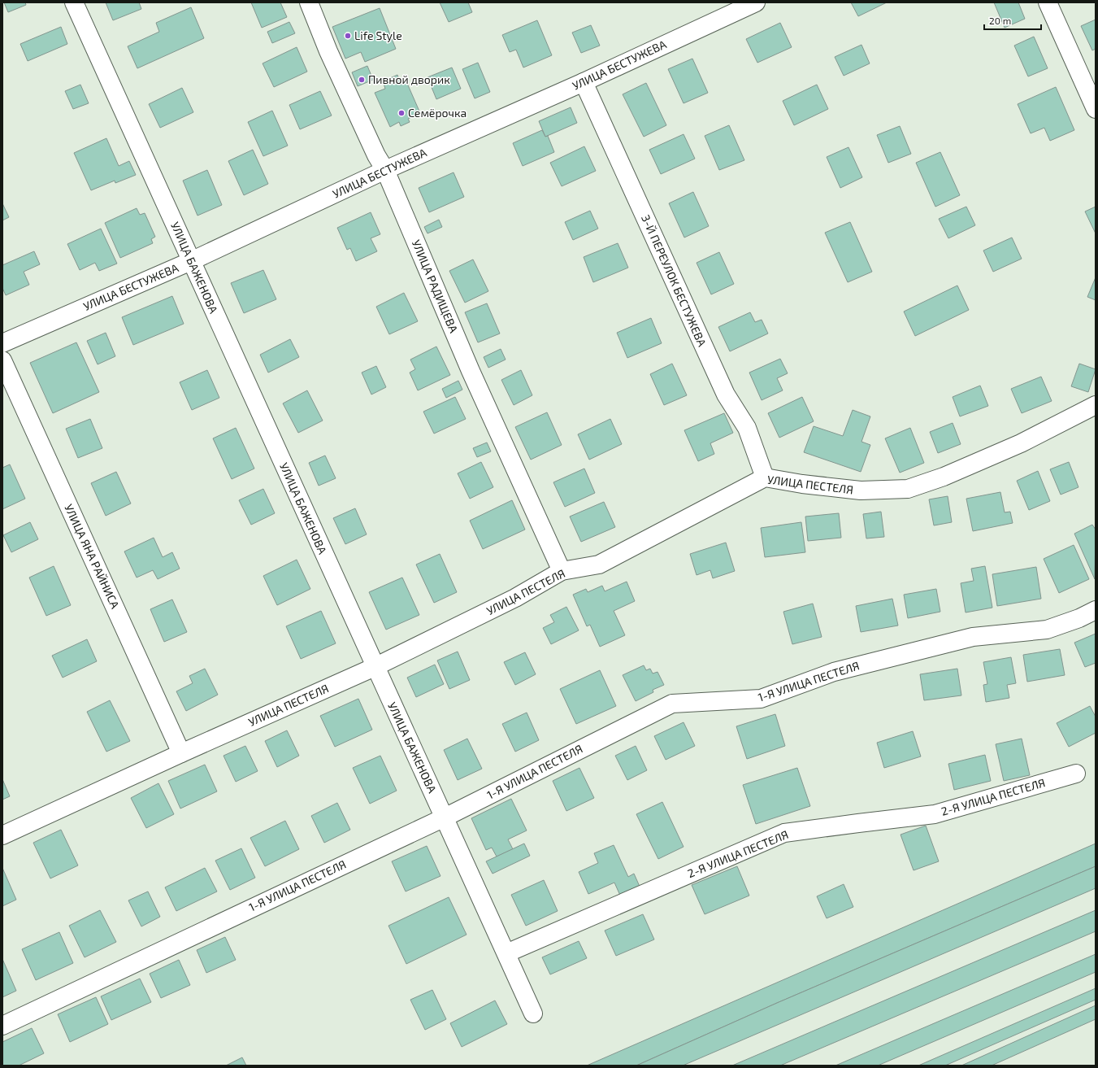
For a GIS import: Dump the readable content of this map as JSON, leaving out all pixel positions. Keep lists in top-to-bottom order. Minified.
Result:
{"streets":{"street":["УЛИЦА БЕСТУЖЕВА","УЛИЦА БАЖЕНОВА","3-Й ПЕРЕУЛОК БЕСТУЖЕВА","УЛИЦА РАДИЩЕВА","УЛИЦА ПЕСТЕЛЯ","УЛИЦА ЯНА РАЙНИСА","1-Я УЛИЦА ПЕСТЕЛЯ","2-Я УЛИЦА ПЕСТЕЛЯ"]},"crossings":[["УЛИЦА БЕСТУЖЕВА","УЛИЦА БАЖЕНОВА"],["УЛИЦА БЕСТУЖЕВА","3-Й ПЕРЕУЛОК БЕСТУЖЕВА"],["УЛИЦА БЕСТУЖЕВА","УЛИЦА РАДИЩЕВА"],["УЛИЦА БАЖЕНОВА","УЛИЦА ПЕСТЕЛЯ"],["УЛИЦА БАЖЕНОВА","1-Я УЛИЦА ПЕСТЕЛЯ"],["УЛИЦА БАЖЕНОВА","2-Я УЛИЦА ПЕСТЕЛЯ"],["3-Й ПЕРЕУЛОК БЕСТУЖЕВА","УЛИЦА ПЕСТЕЛЯ"],["УЛИЦА РАДИЩЕВА","УЛИЦА ПЕСТЕЛЯ"],["УЛИЦА ПЕСТЕЛЯ","УЛИЦА ЯНА РАЙНИСА"]],"places":["Life Style","Пивной дворик","Семёрочка"],"scale_bar":"20 m"}
